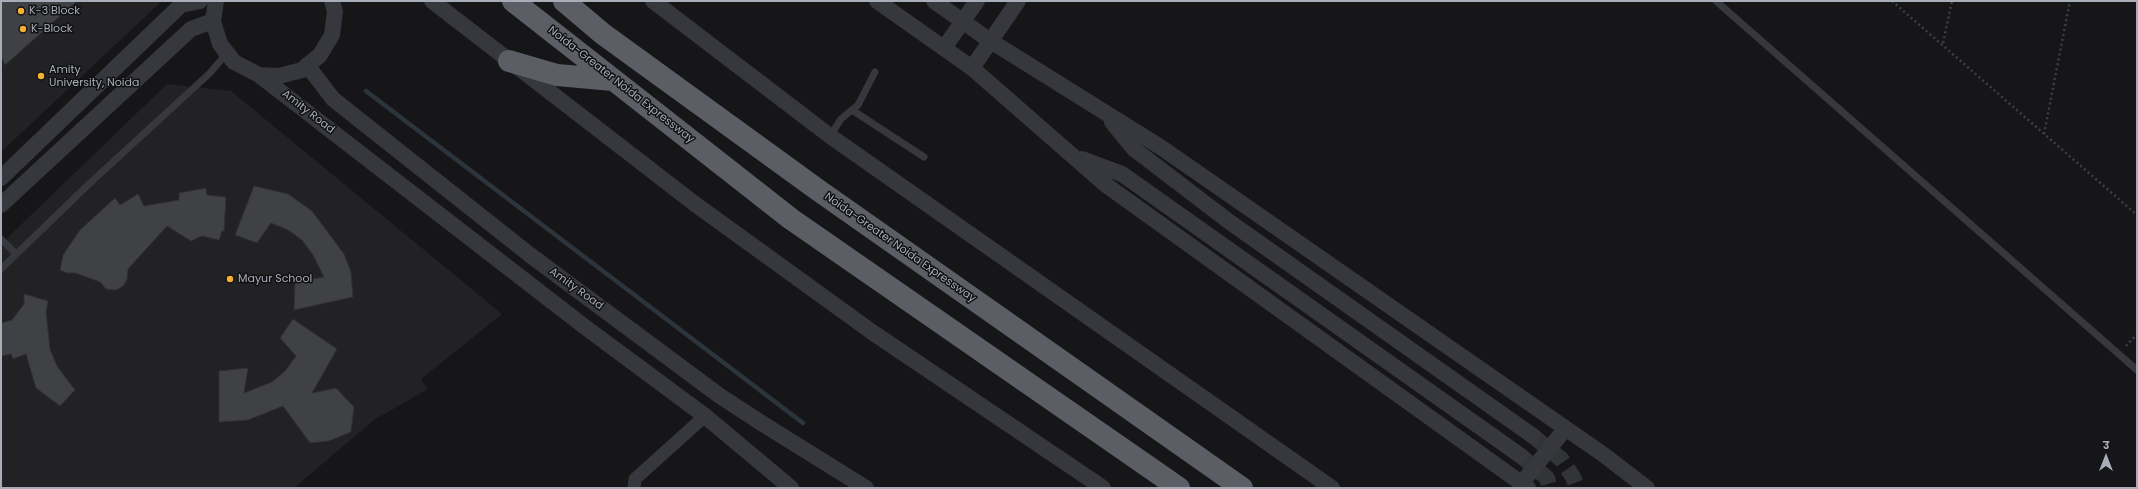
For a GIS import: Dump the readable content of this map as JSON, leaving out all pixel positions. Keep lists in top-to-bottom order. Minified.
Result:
{"streets":{"highway":["Noida-Greater Noida Expressway"],"street":["Amity Road"]},"places":["K-3 Block","K-Block","Amity University, Noida","Mayur School"],"north":"top"}
